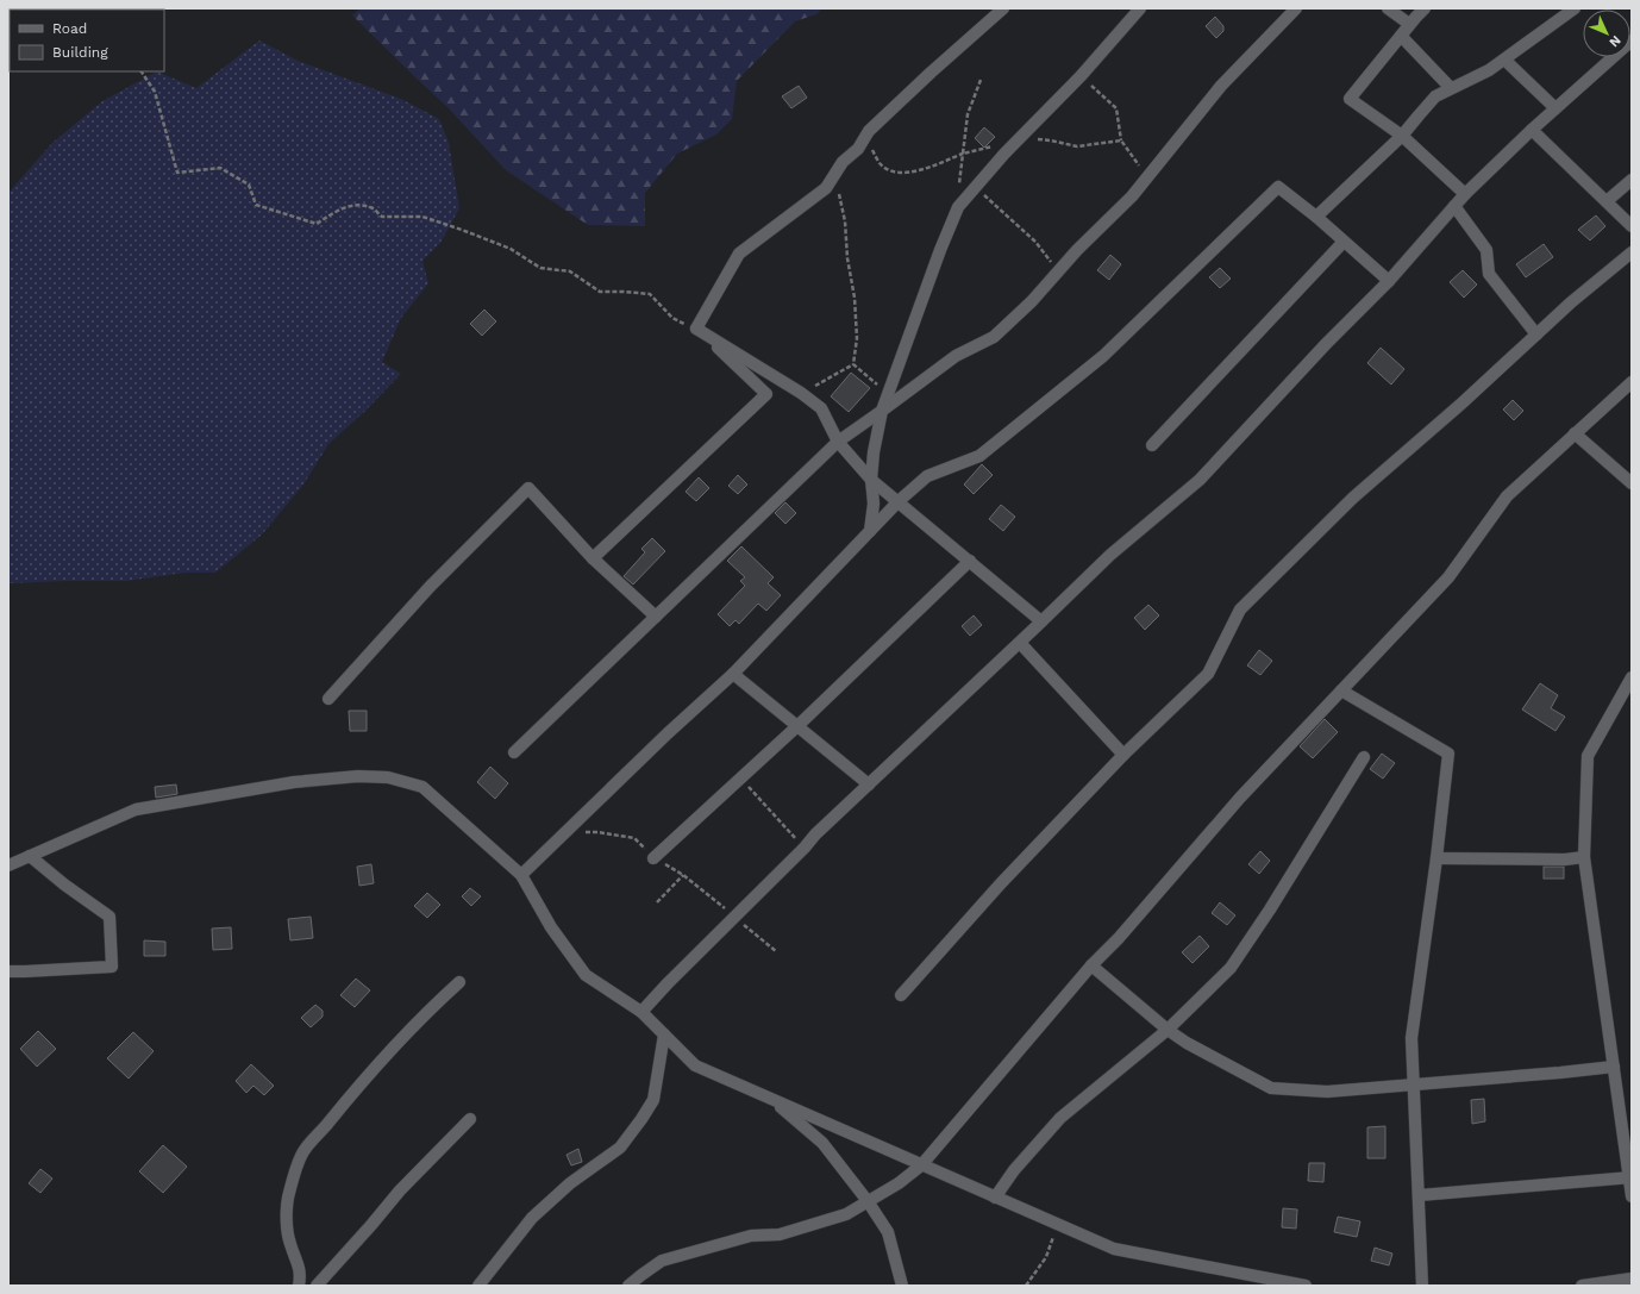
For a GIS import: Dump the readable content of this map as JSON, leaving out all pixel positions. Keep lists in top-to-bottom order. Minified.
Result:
{"legend":["Road","Building"],"north":"bottom right"}
